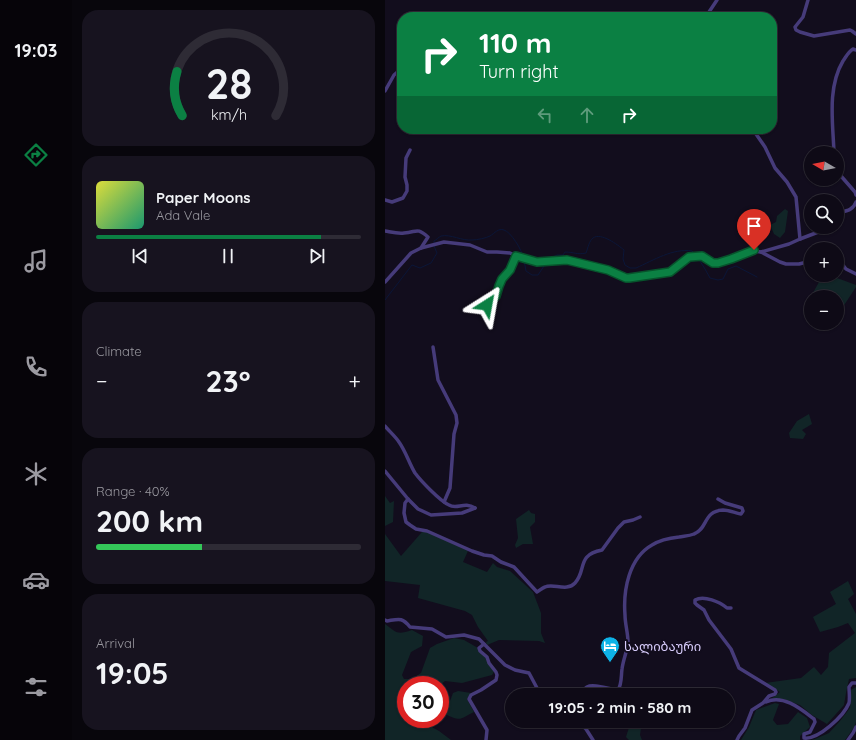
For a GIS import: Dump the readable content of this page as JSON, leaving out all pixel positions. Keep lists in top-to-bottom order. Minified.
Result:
{"places":{"hotel":["სალიბაური"]},"north":"left","page":{"tabs":"19:03","turn":["110 m","Turn right"],"map_buttons":["+","−"],"song":["Paper Moons","Ada Vale"],"tile":["Climate",["Range · 40%","200 km"],["Arrival","19:05"]],"heat":["−","23°","+"],"limit":"30","trip":"19:05 · 2 min · 580 m","gauge":["28","km/h"]}}
